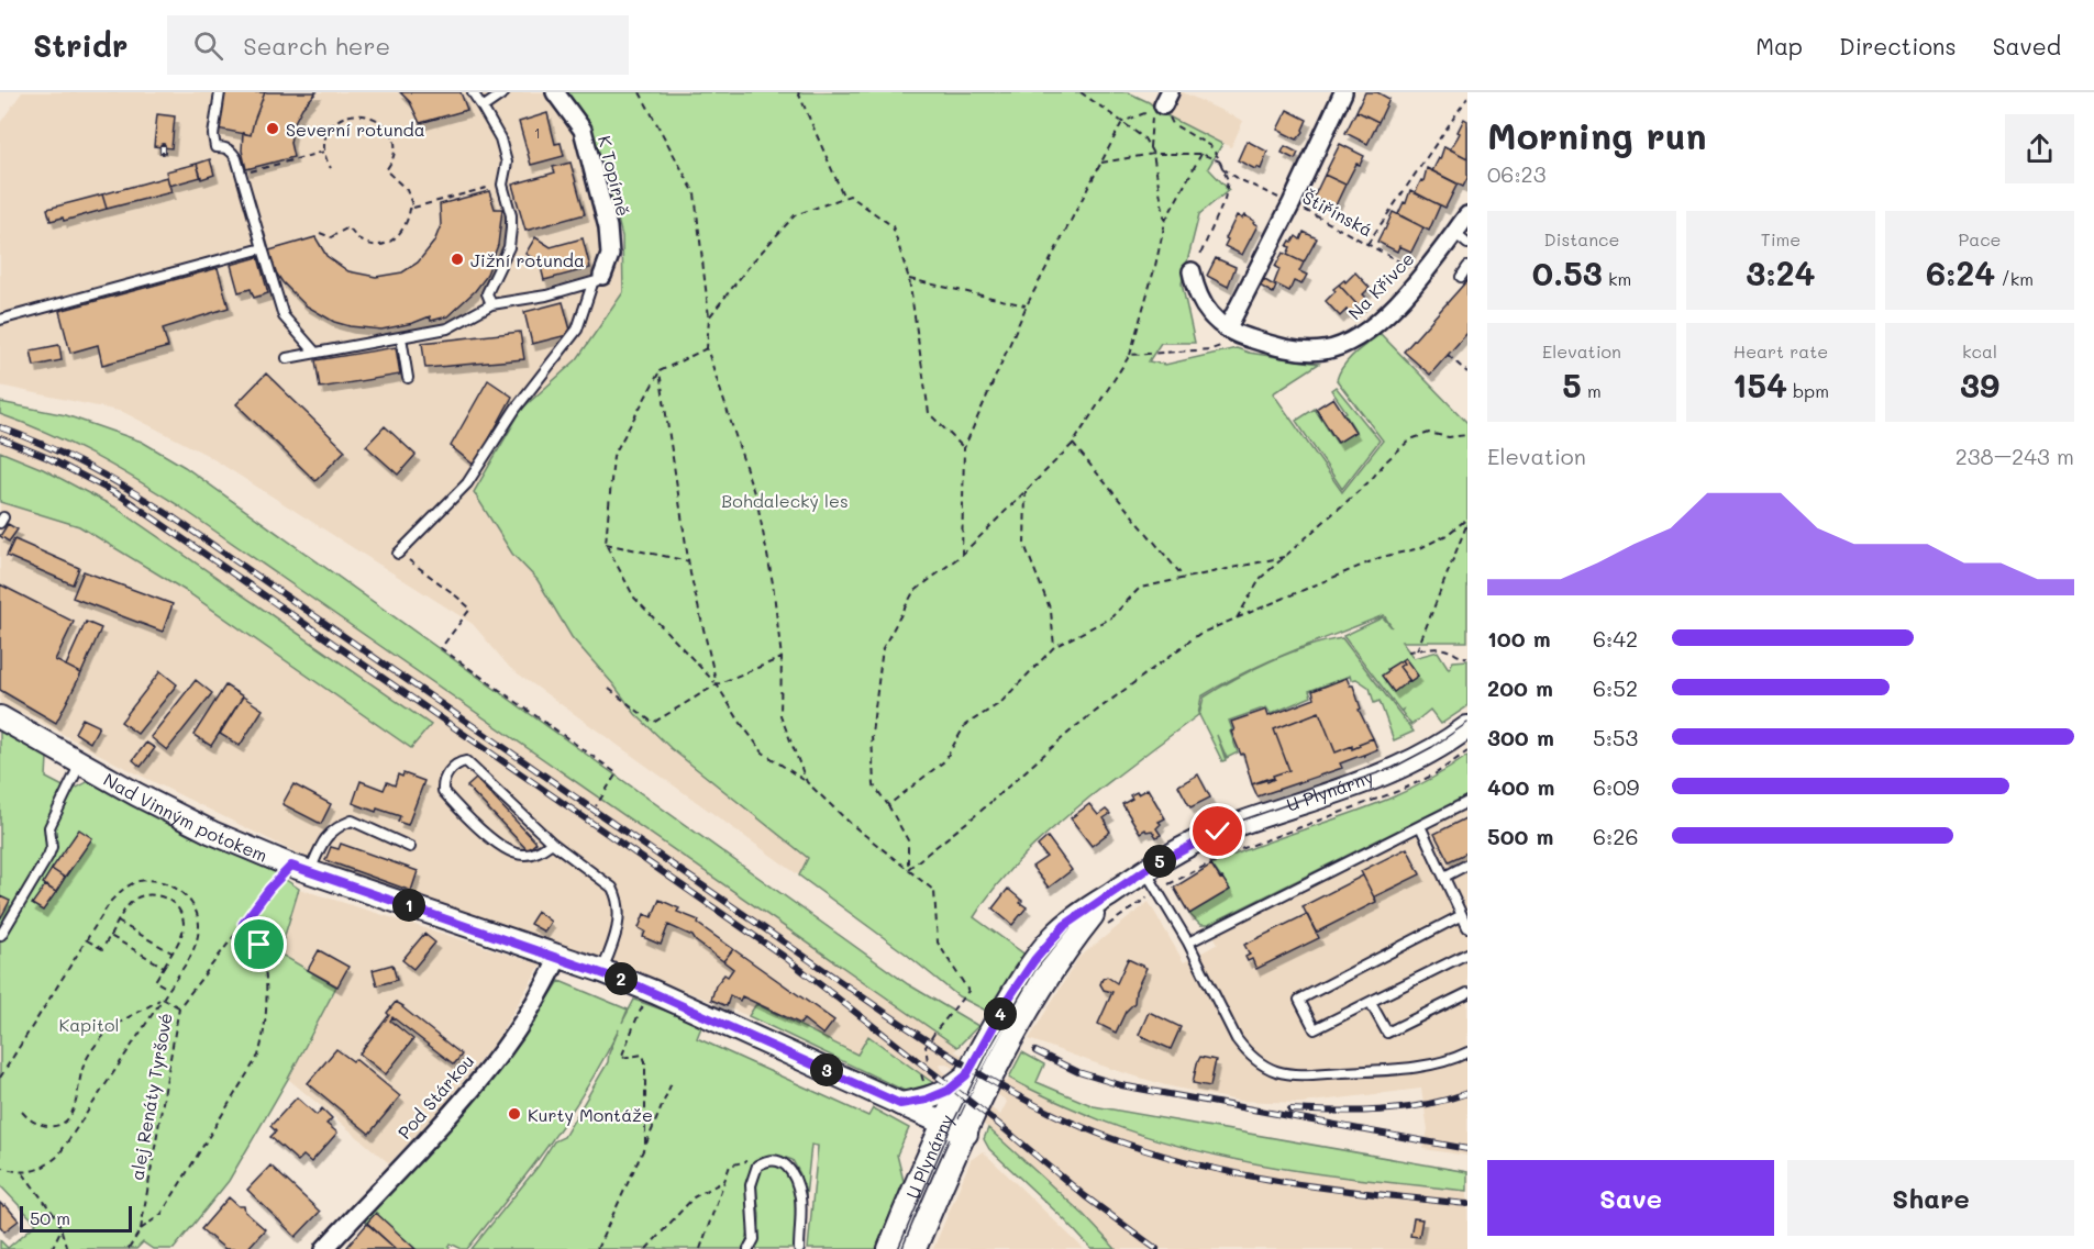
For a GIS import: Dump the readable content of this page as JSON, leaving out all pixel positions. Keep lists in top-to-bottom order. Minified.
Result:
{"streets":{"street":["K Topírně","Na Křivce","U Plynárny","Nad Vinným potokem","Pod Stárkou"],"path":["Štiřínská","alej Renáty Tyršové"]},"crossings":[["Štiřínská","Na Křivce"],["U Plynárny","Nad Vinným potokem"],["Nad Vinným potokem","alej Renáty Tyršové"],["Nad Vinným potokem","Pod Stárkou"]],"parks":["Bohdalecký les","Kapitol"],"places":["Severní rotunda","Jižní rotunda","Kurty Montáže"],"house_numbers":["1"],"scale_bar":"50 m","page":{"header":"Stridr","search":"Search here","nav":["Map","Directions","Saved"],"heading":["Morning run","06:23"],"stats":[["Distance","0.53 km"],["Time","3:24"],["Pace","6:24 /km"],["Elevation","5 m"],["Heart rate","154 bpm"],["kcal","39"]],"chart":["Elevation","238–243 m"],"list":[{"name":"100 m","note":"6:42"},{"name":"200 m","note":"6:52"},{"name":"300 m","note":"5:53"},{"name":"400 m","note":"6:09"},{"name":"500 m","note":"6:26"}],"pins":["5","1","2","4","3"],"buttons":["Save","Share"],"scale":"50 m"}}
